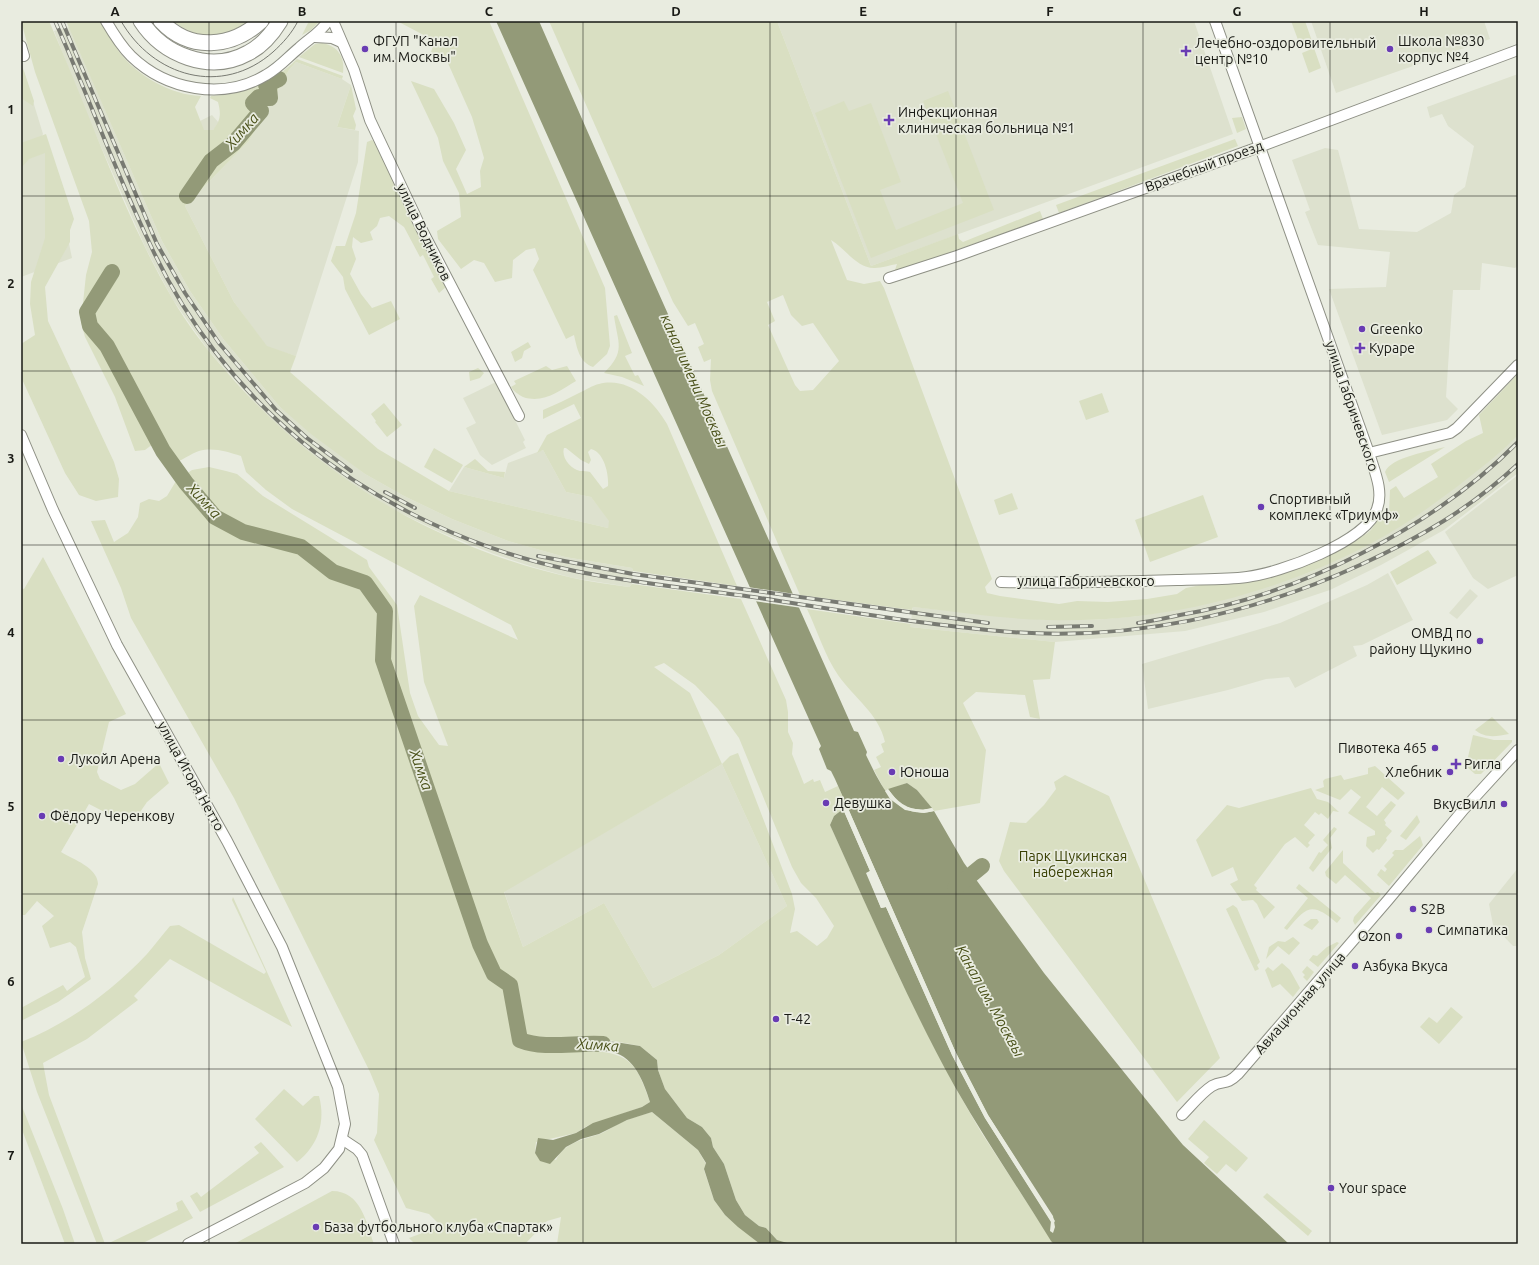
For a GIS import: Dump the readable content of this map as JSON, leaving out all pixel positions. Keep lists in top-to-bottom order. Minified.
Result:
{"streets":{"street":["Врачебный проезд","улица Водников","улица Габричевского","улица Игоря Нетто","Авиационная улица"]},"crossings":[["Врачебный проезд","улица Габричевского"]],"water":["Химка","канал имени Москвы","Канал им. Москвы"],"parks":["Парк Щукинская набережная"],"places":{"other":["ФГУП \"Канал им. Москвы\"","Школа №830 корпус №4","Greenko","Спортивный комплекс «Триумф»","ОМВД по району Щукино","Пивотека 465","Лукойл Арена","Юноша","Хлебник","Девушка","ВкусВилл","Фёдору Черенкову","S2B","Симпатика","Ozon","Азбука Вкуса","Т-42","Your space","База футбольного клуба «Спартак»"],"health":["Лечебно-оздоровительный центр №10","Инфекционная клиническая больница №1","Кураре","Ригла"]},"grid":{"columns":["A","B","C","D","E","F","G","H"],"rows":["1","2","3","4","5","6","7"]}}
